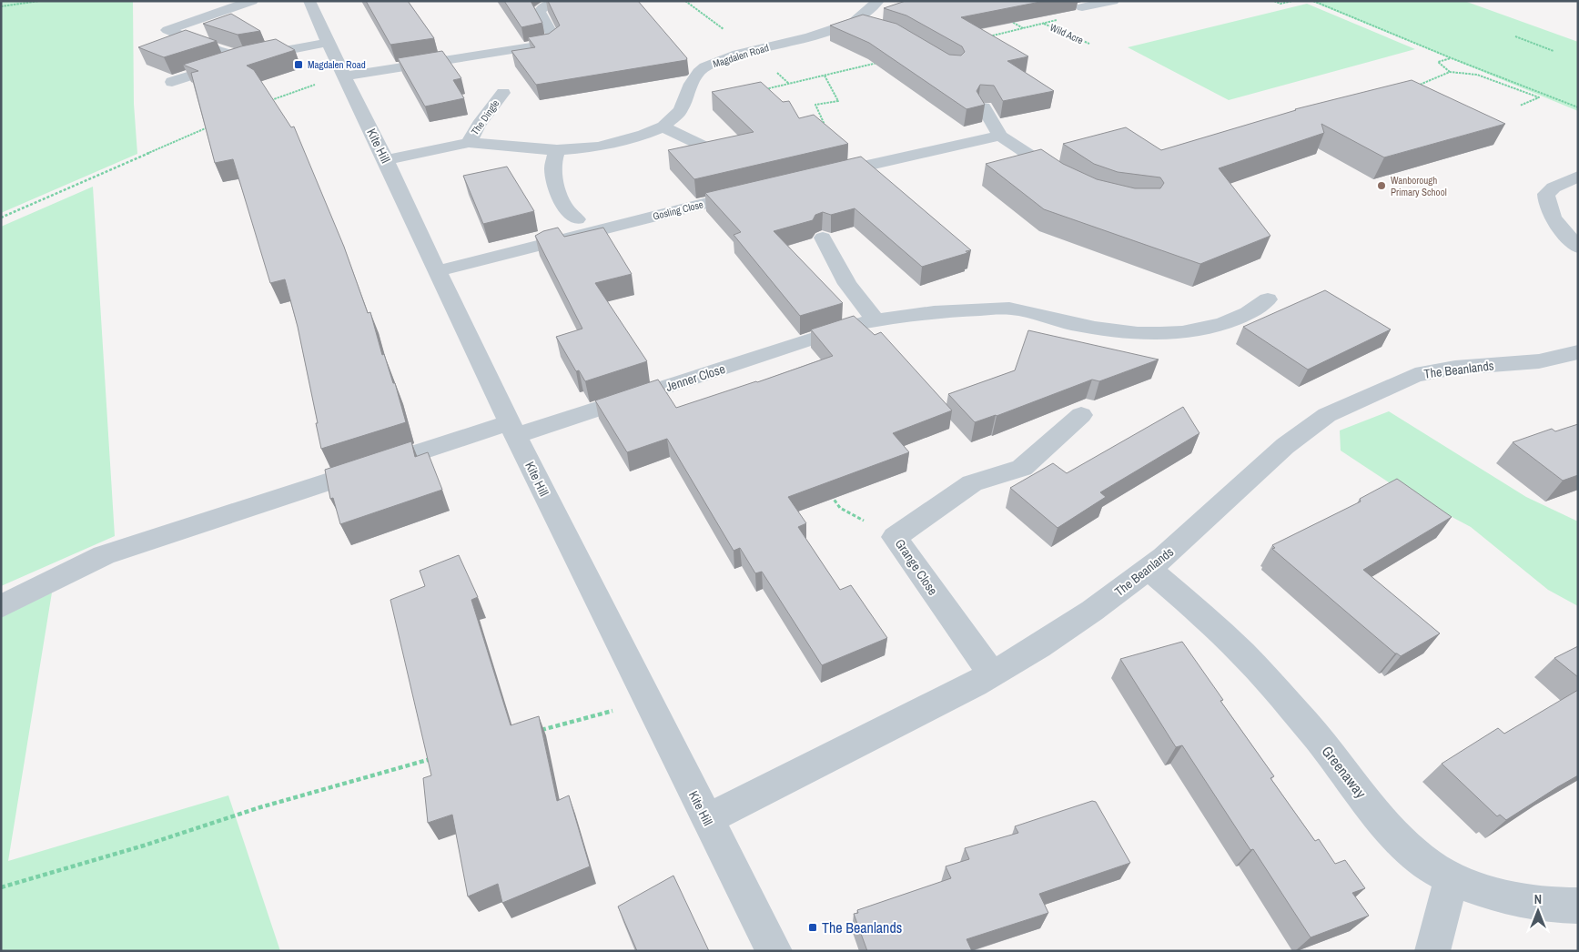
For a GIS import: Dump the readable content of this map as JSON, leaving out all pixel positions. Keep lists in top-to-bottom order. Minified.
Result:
{"streets":{"street":["Magdalen Road","The Dingle","Kite Hill","Gosling Close","The Beanlands","Jenner Close","Grange Close","Greenaway"],"path":["Wild Acre"]},"crossings":[["Magdalen Road","The Dingle"],["Magdalen Road","Kite Hill"],["Kite Hill","Gosling Close"],["Kite Hill","The Beanlands"],["Kite Hill","Jenner Close"],["The Beanlands","Grange Close"],["The Beanlands","Greenaway"]],"places":{"transit":["Magdalen Road","The Beanlands"],"other":["Wanborough Primary School"]},"north":"top"}
